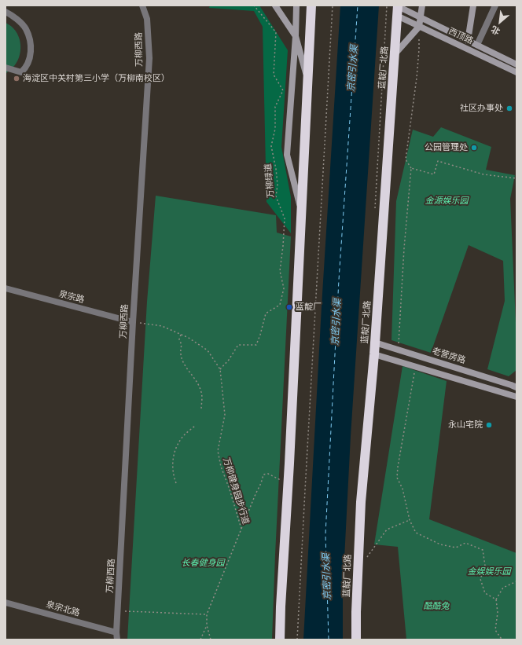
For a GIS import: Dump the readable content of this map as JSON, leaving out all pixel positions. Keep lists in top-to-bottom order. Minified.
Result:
{"streets":{"highway":["蓝靛厂北路"],"street":["西顶路","万柳西路","泉宗路","老营房路","泉宗北路"],"path":["万柳绿道","万柳健身园步行道"]},"crossings":[["西顶路","蓝靛厂北路"],["万柳西路","泉宗路"],["万柳西路","万柳健身园步行道"],["万柳西路","泉宗北路"],["蓝靛厂北路","老营房路"],["万柳绿道","万柳健身园步行道"],["泉宗路","万柳健身园步行道"]],"water":["京密引水渠"],"parks":["金源娱乐园","长春健身园","金娱娱乐园","酷酷兔"],"places":["海淀区中关村第三小学（万柳南校区）","社区办事处","公园管理处","蓝靛厂","永山宅院"],"north":"bottom left"}
